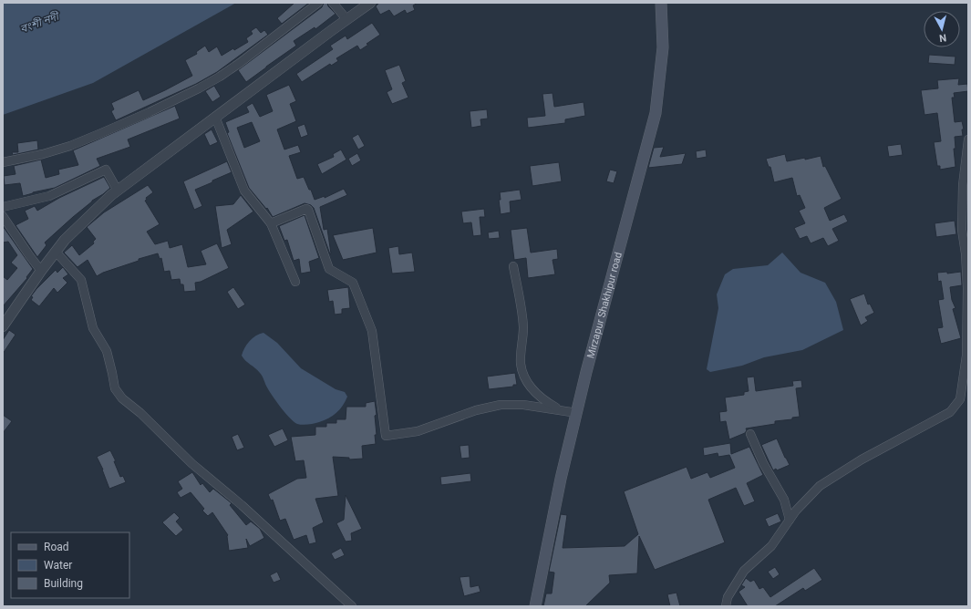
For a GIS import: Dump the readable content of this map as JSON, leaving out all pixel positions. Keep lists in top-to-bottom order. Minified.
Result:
{"streets":{"main road":["Mirzapur Shakhipur road"]},"water":["বংশী নদী"],"legend":["Road","Water","Building"],"north":"bottom"}
